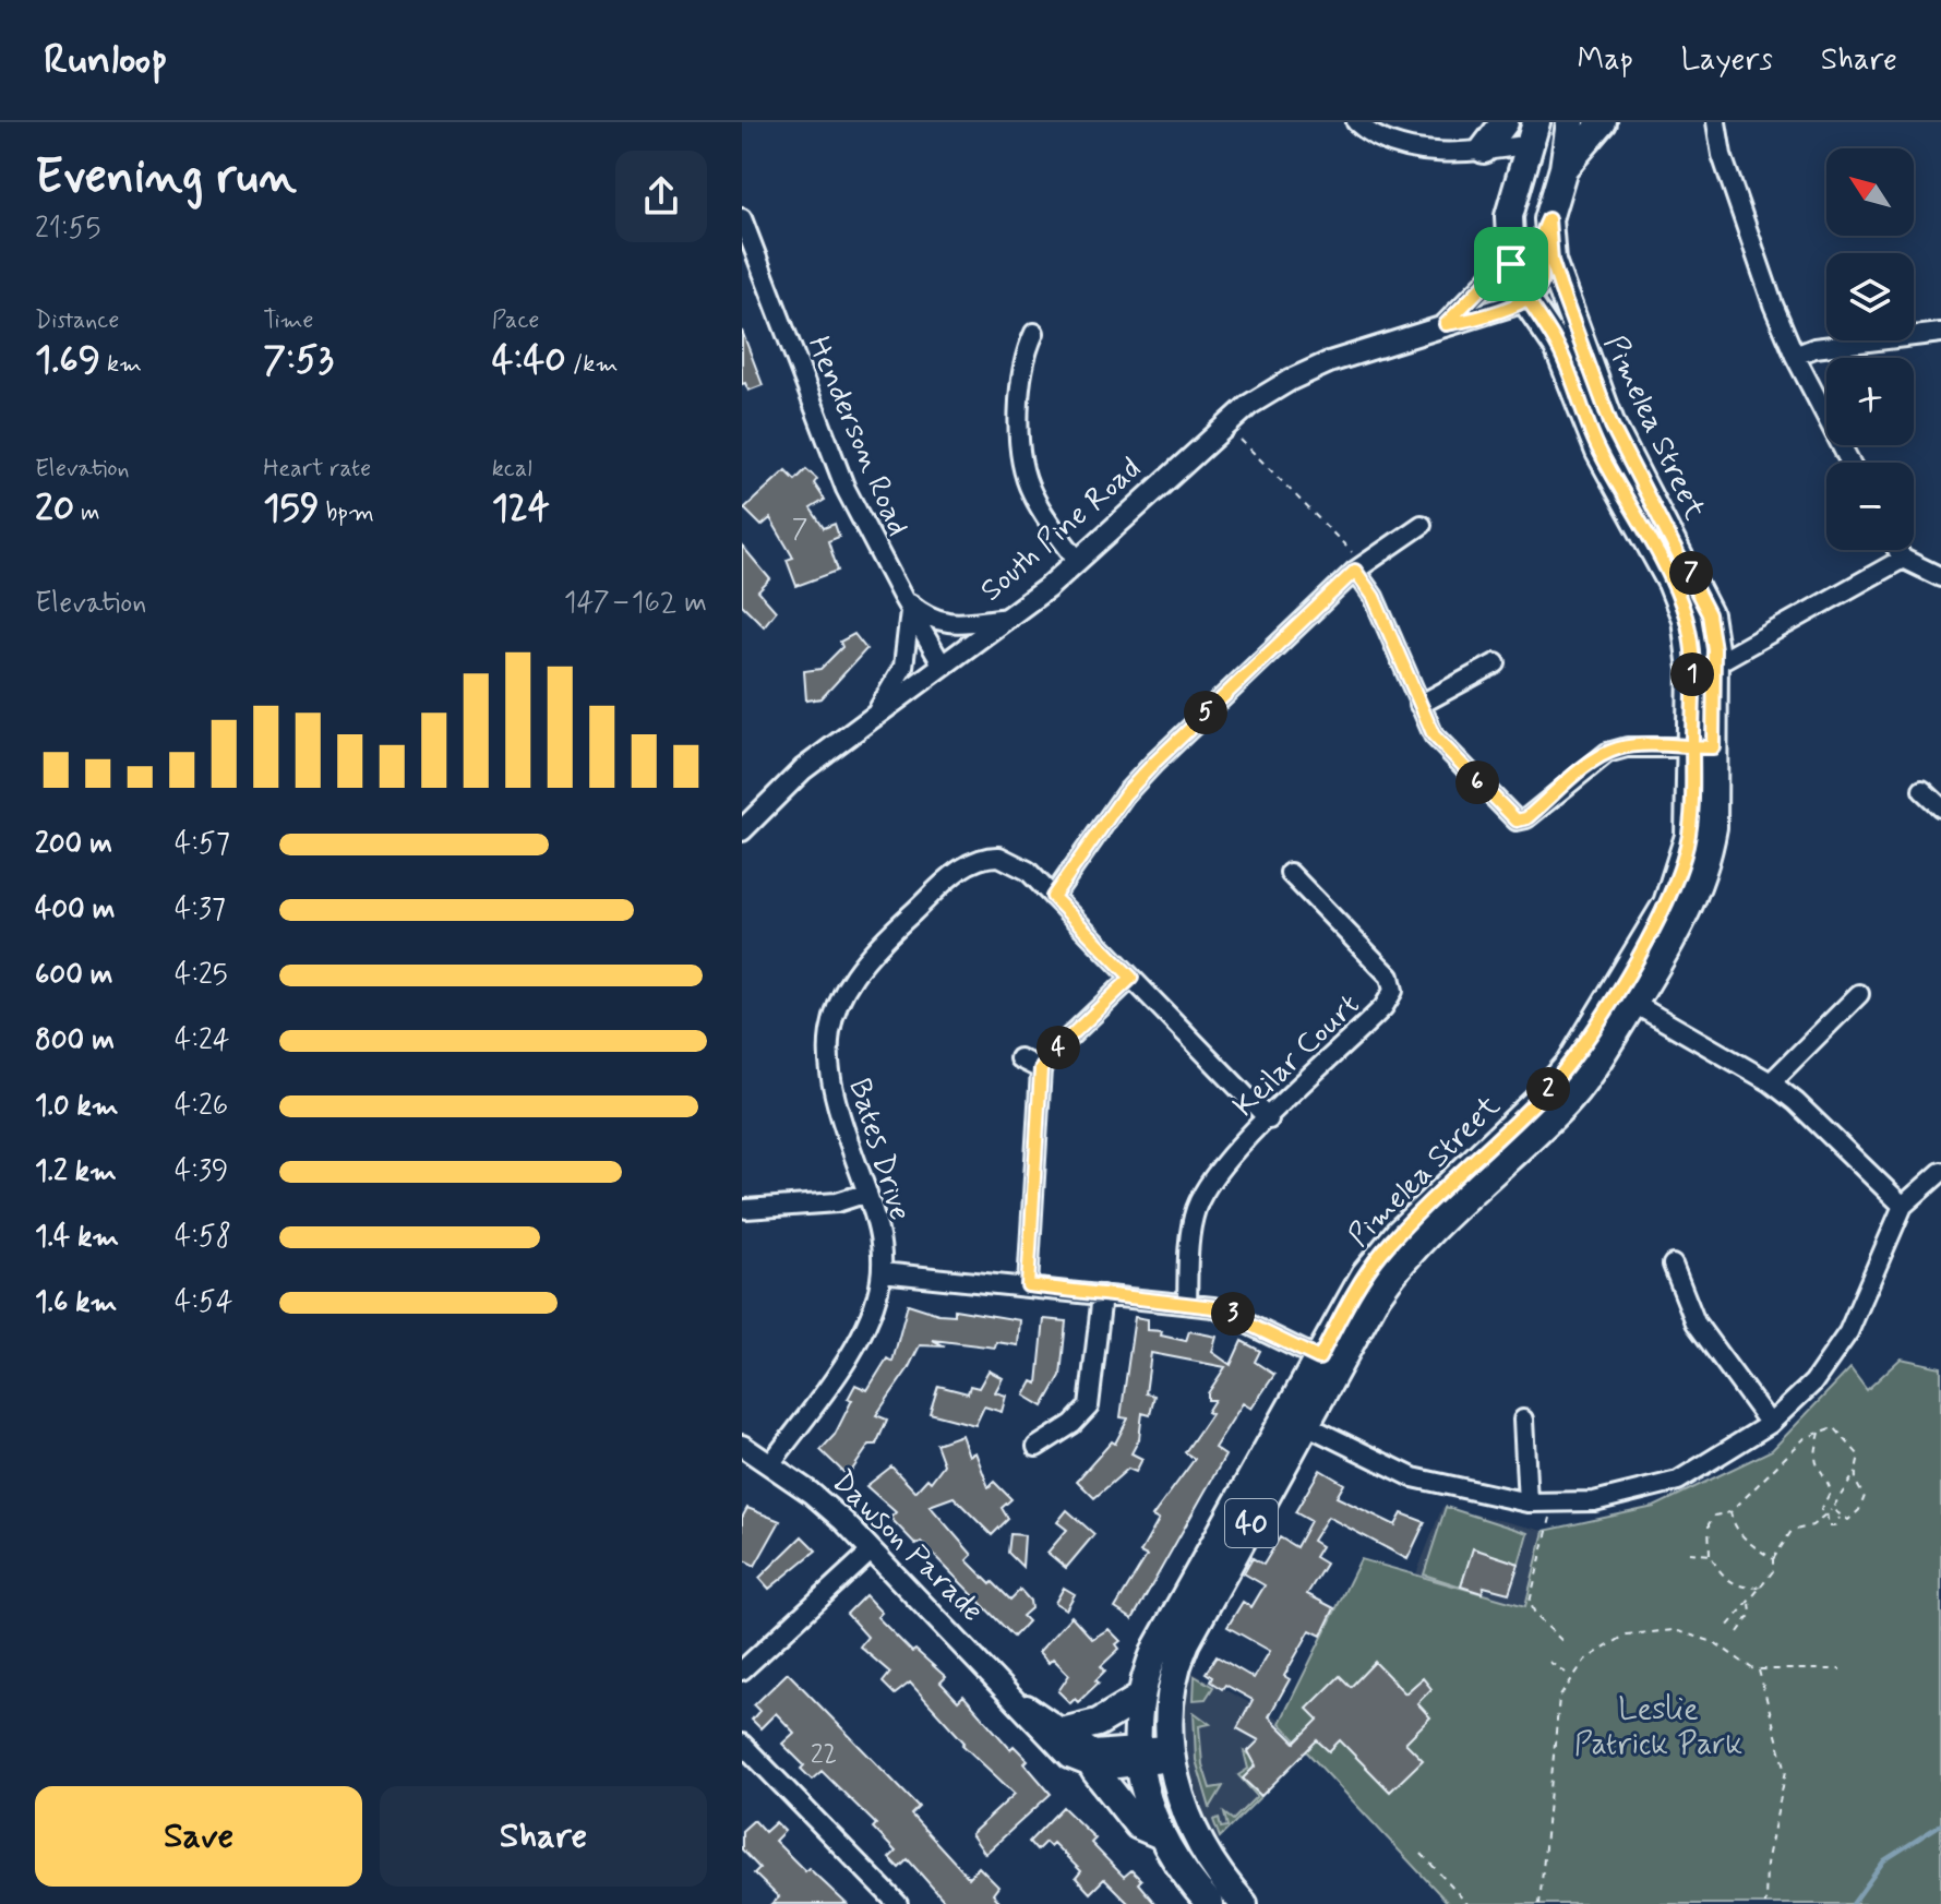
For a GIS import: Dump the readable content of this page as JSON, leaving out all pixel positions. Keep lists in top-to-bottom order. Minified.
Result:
{"streets":{"main road":["Pimelea Street","40"],"street":["Henderson Road","South Pine Road","Keilar Court","Bates Drive","Dawson Parade"]},"crossings":[["Pimelea Street","South Pine Road"],["Pimelea Street","40"],["Pimelea Street","Dawson Parade"],["Henderson Road","South Pine Road"],["South Pine Road","40"],["Keilar Court","Bates Drive"],["Bates Drive","Dawson Parade"],["40","Dawson Parade"]],"parks":["Leslie Patrick Park"],"house_numbers":["7","22"],"north":"top left","page":{"header":"Runloop","nav":["Map","Layers","Share"],"heading":["Evening run","21:55"],"map_buttons":["+","−"],"stats":[["Distance","1.69 km"],["Time","7:53"],["Pace","4:40 /km"],["Elevation","20 m"],["Heart rate","159 bpm"],["kcal","124"]],"pins":["7","1","5","6","4","2","3"],"chart":["Elevation","147–162 m"],"list":[{"name":"200 m","note":"4:57"},{"name":"400 m","note":"4:37"},{"name":"600 m","note":"4:25"},{"name":"800 m","note":"4:24"},{"name":"1.0 km","note":"4:26"},{"name":"1.2 km","note":"4:39"},{"name":"1.4 km","note":"4:58"},{"name":"1.6 km","note":"4:54"}],"buttons":["Save","Share"]}}
